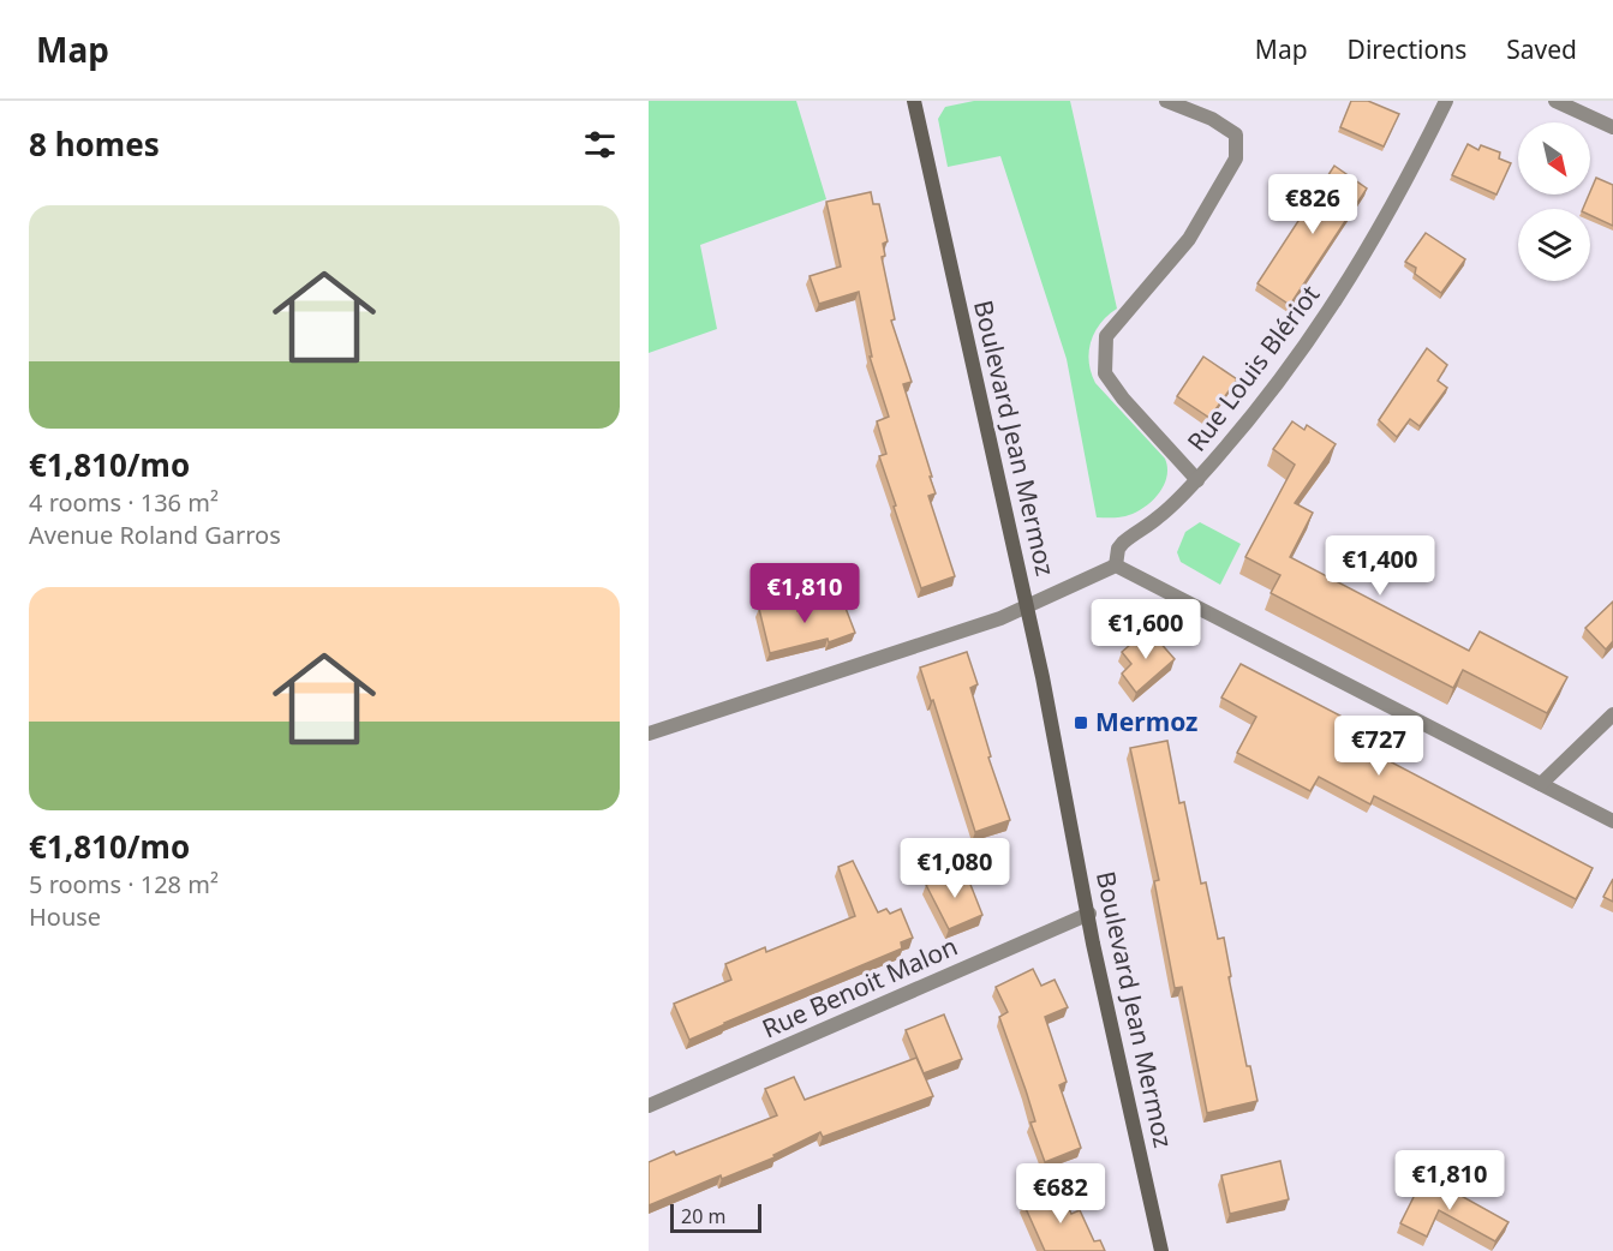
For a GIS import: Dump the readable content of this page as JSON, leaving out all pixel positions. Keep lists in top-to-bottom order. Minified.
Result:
{"streets":{"street":["Rue Louis Blériot","Boulevard Jean Mermoz","Rue Benoit Malon"]},"crossings":[["Boulevard Jean Mermoz","Rue Benoit Malon"]],"places":{"transit":["Mermoz"]},"scale_bar":"20 m","north":"bottom right","page":{"header":"Map","nav":["Map","Directions","Saved"],"heading":"8 homes","price":["€826","€1,400","€1,810","€1,600","€727","€1,080","€1,810","€682"],"list":[{"name":"€1,810/mo","note":"4 rooms · 136 m² · Avenue Roland Garros"},{"name":"€1,810/mo","note":"5 rooms · 128 m² · House"}],"scale":"20 m"}}
